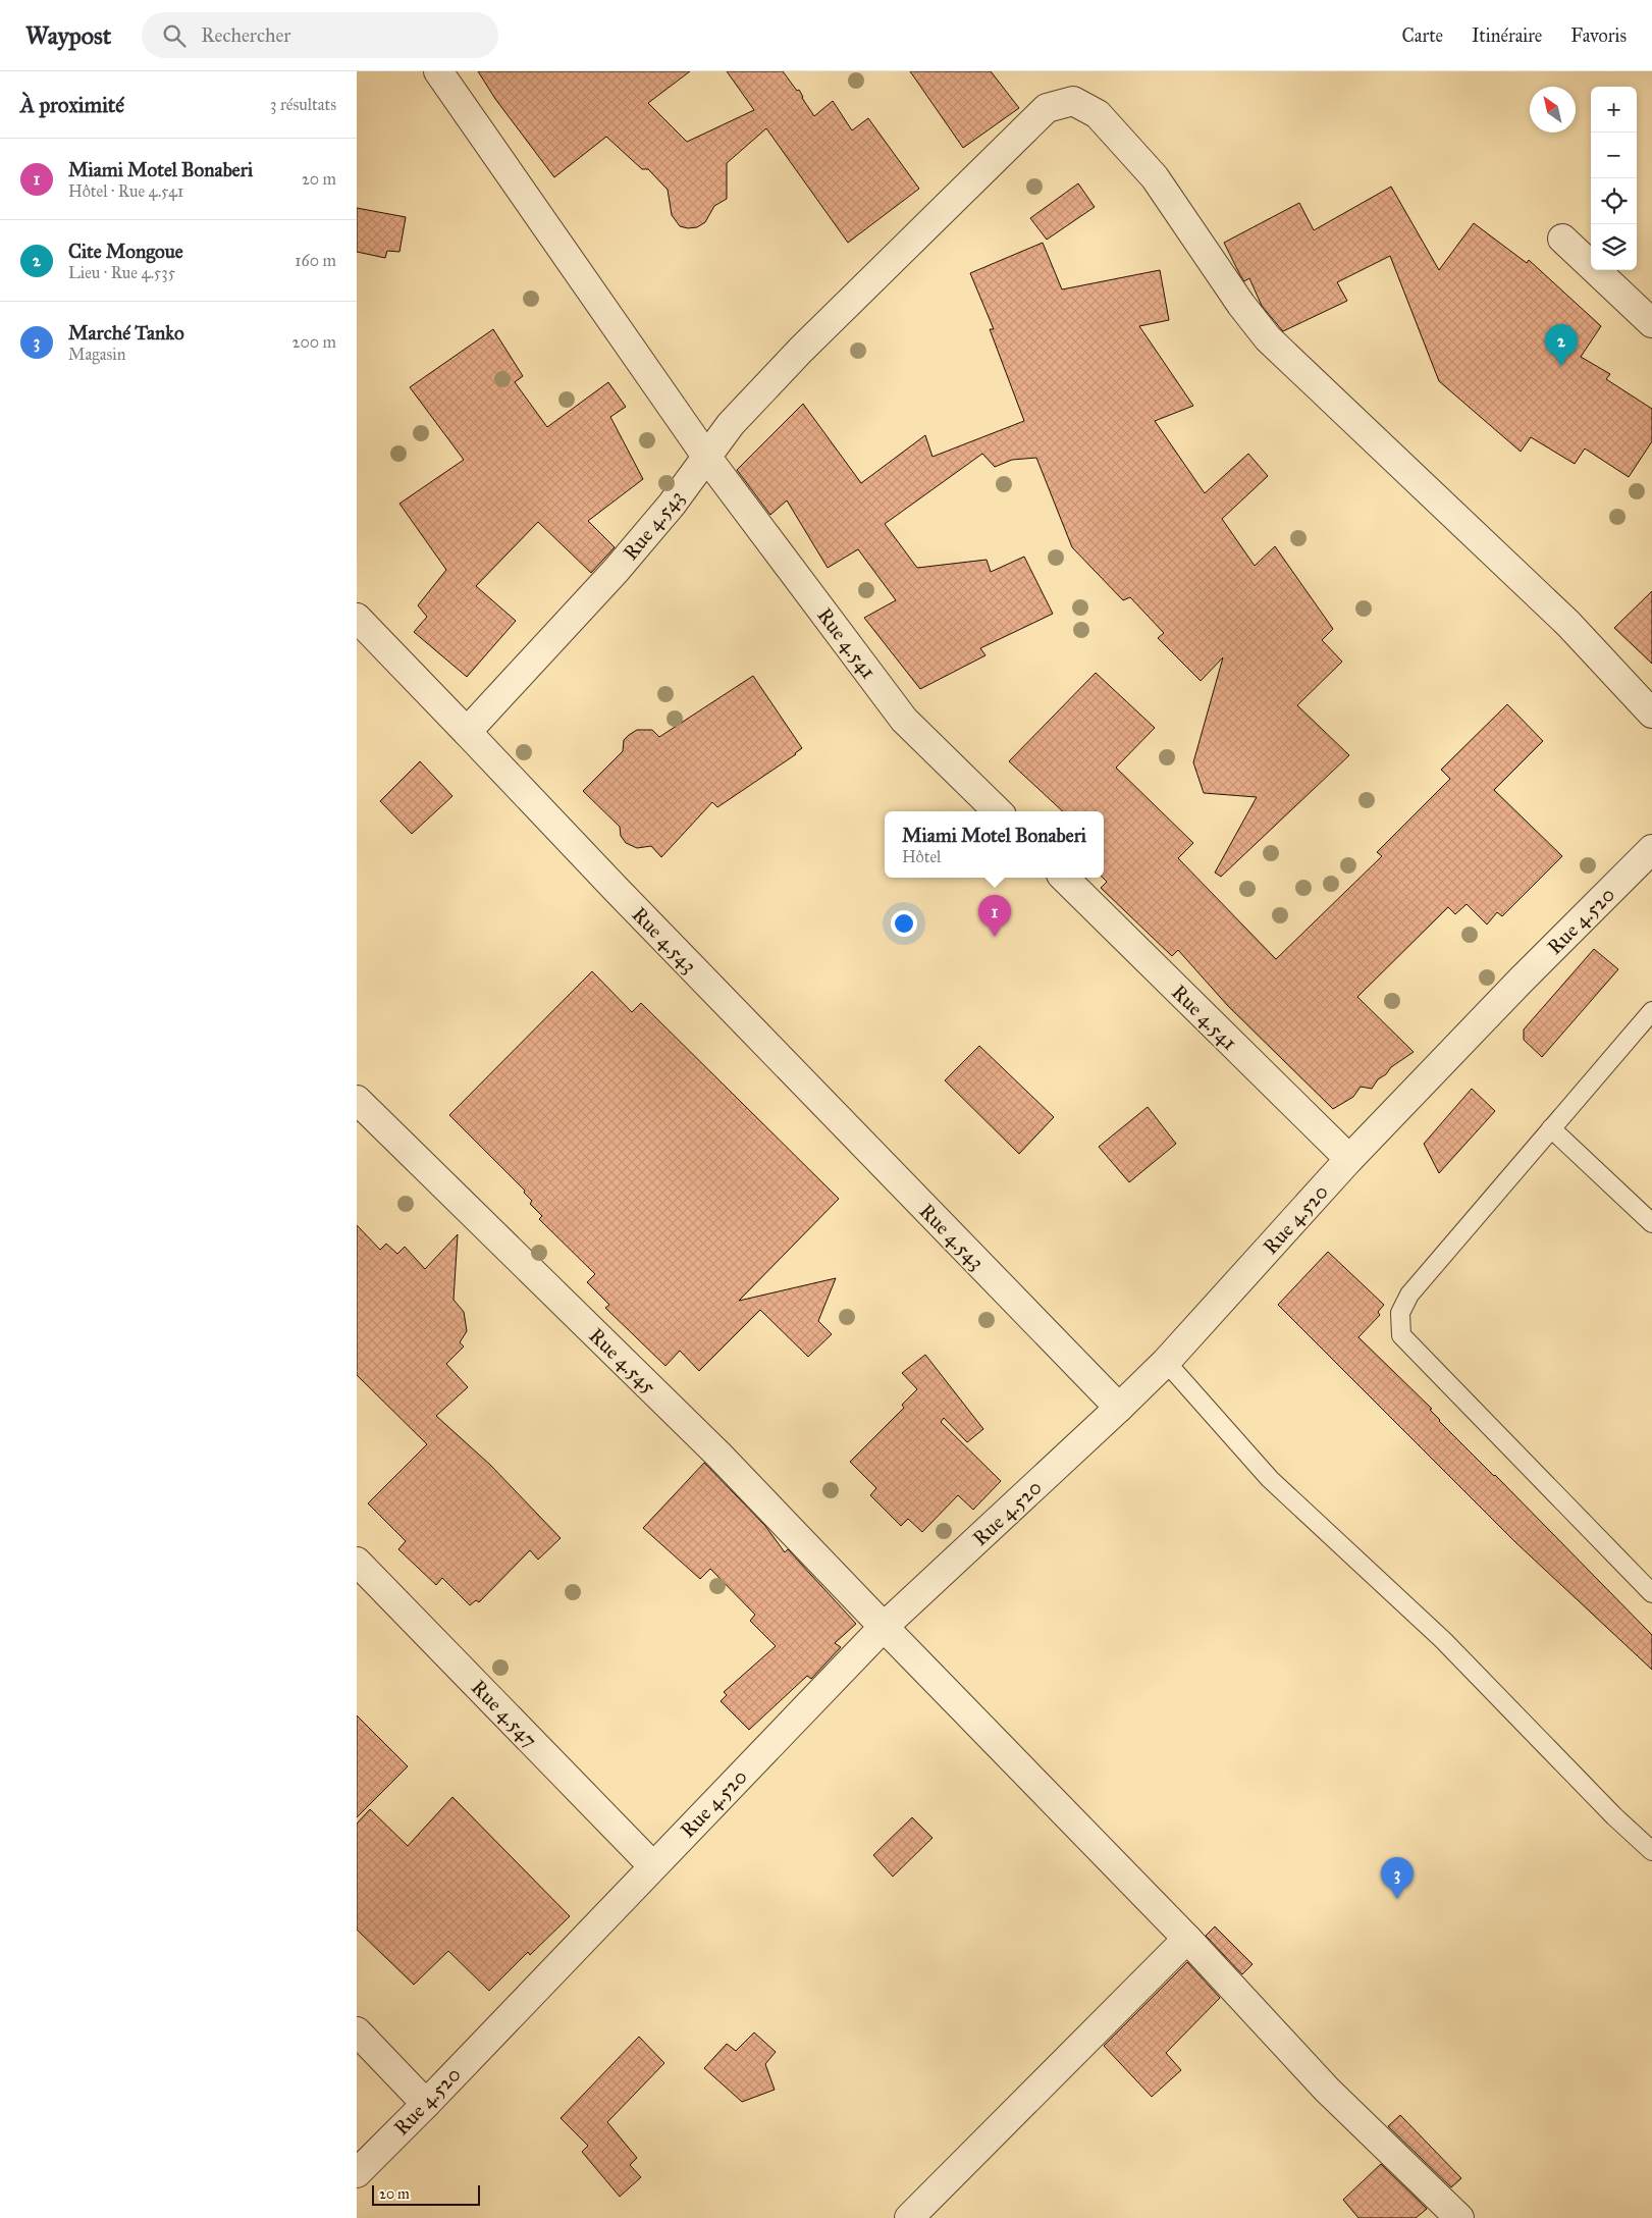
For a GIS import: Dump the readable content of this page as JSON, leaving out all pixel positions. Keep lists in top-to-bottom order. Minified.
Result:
{"streets":{"street":["Rue 4.543","Rue 4.541","Rue 4.520","Rue 4.545","Rue 4.547"]},"crossings":[["Rue 4.543","Rue 4.541"],["Rue 4.543","Rue 4.520"],["Rue 4.541","Rue 4.520"],["Rue 4.520","Rue 4.545"],["Rue 4.520","Rue 4.547"]],"scale_bar":"20 m","north":"top left","page":{"header":"Waypost","search":"Rechercher","nav":["Carte","Itinéraire","Favoris"],"heading":["À proximité","3 résultats"],"map_buttons":["+","−"],"list":[{"mark":"1","name":"Miami Motel Bonaberi","note":"Hôtel · Rue 4.541","value":"20 m"},{"mark":"2","name":"Cite Mongoue","note":"Lieu · Rue 4.535","value":"160 m"},{"mark":"3","name":"Marché Tanko","note":"Magasin","value":"200 m"}],"pins":["2","1","3"],"popup":["Miami Motel Bonaberi","Hôtel"],"scale":"20 m"}}
